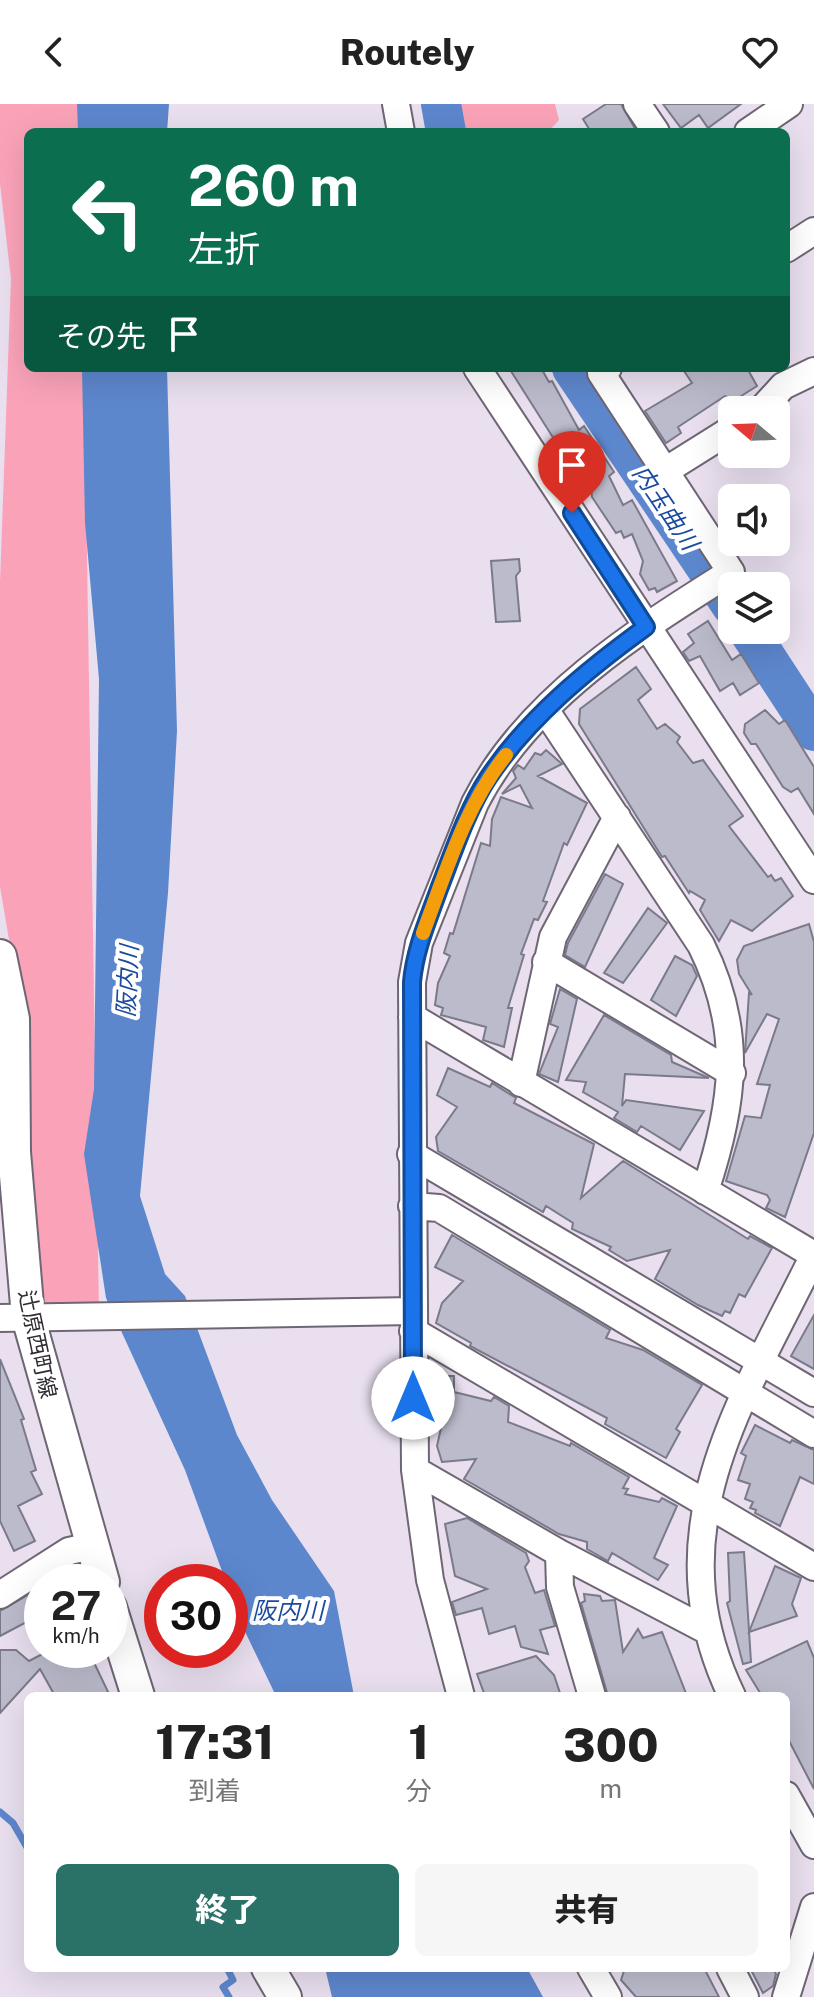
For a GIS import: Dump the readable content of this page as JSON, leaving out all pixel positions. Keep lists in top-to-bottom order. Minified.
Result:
{"streets":{"main road":["辻原西町線"]},"water":["内玉曲川","阪内川"],"north":"left","page":{"header":"Routely","turn":["260 m","左折"],"then":"その先","speed":"27 km/h","limit":"30","eta":["17:31","到着","1","分","300","m"],"buttons":["終了","共有"]}}
